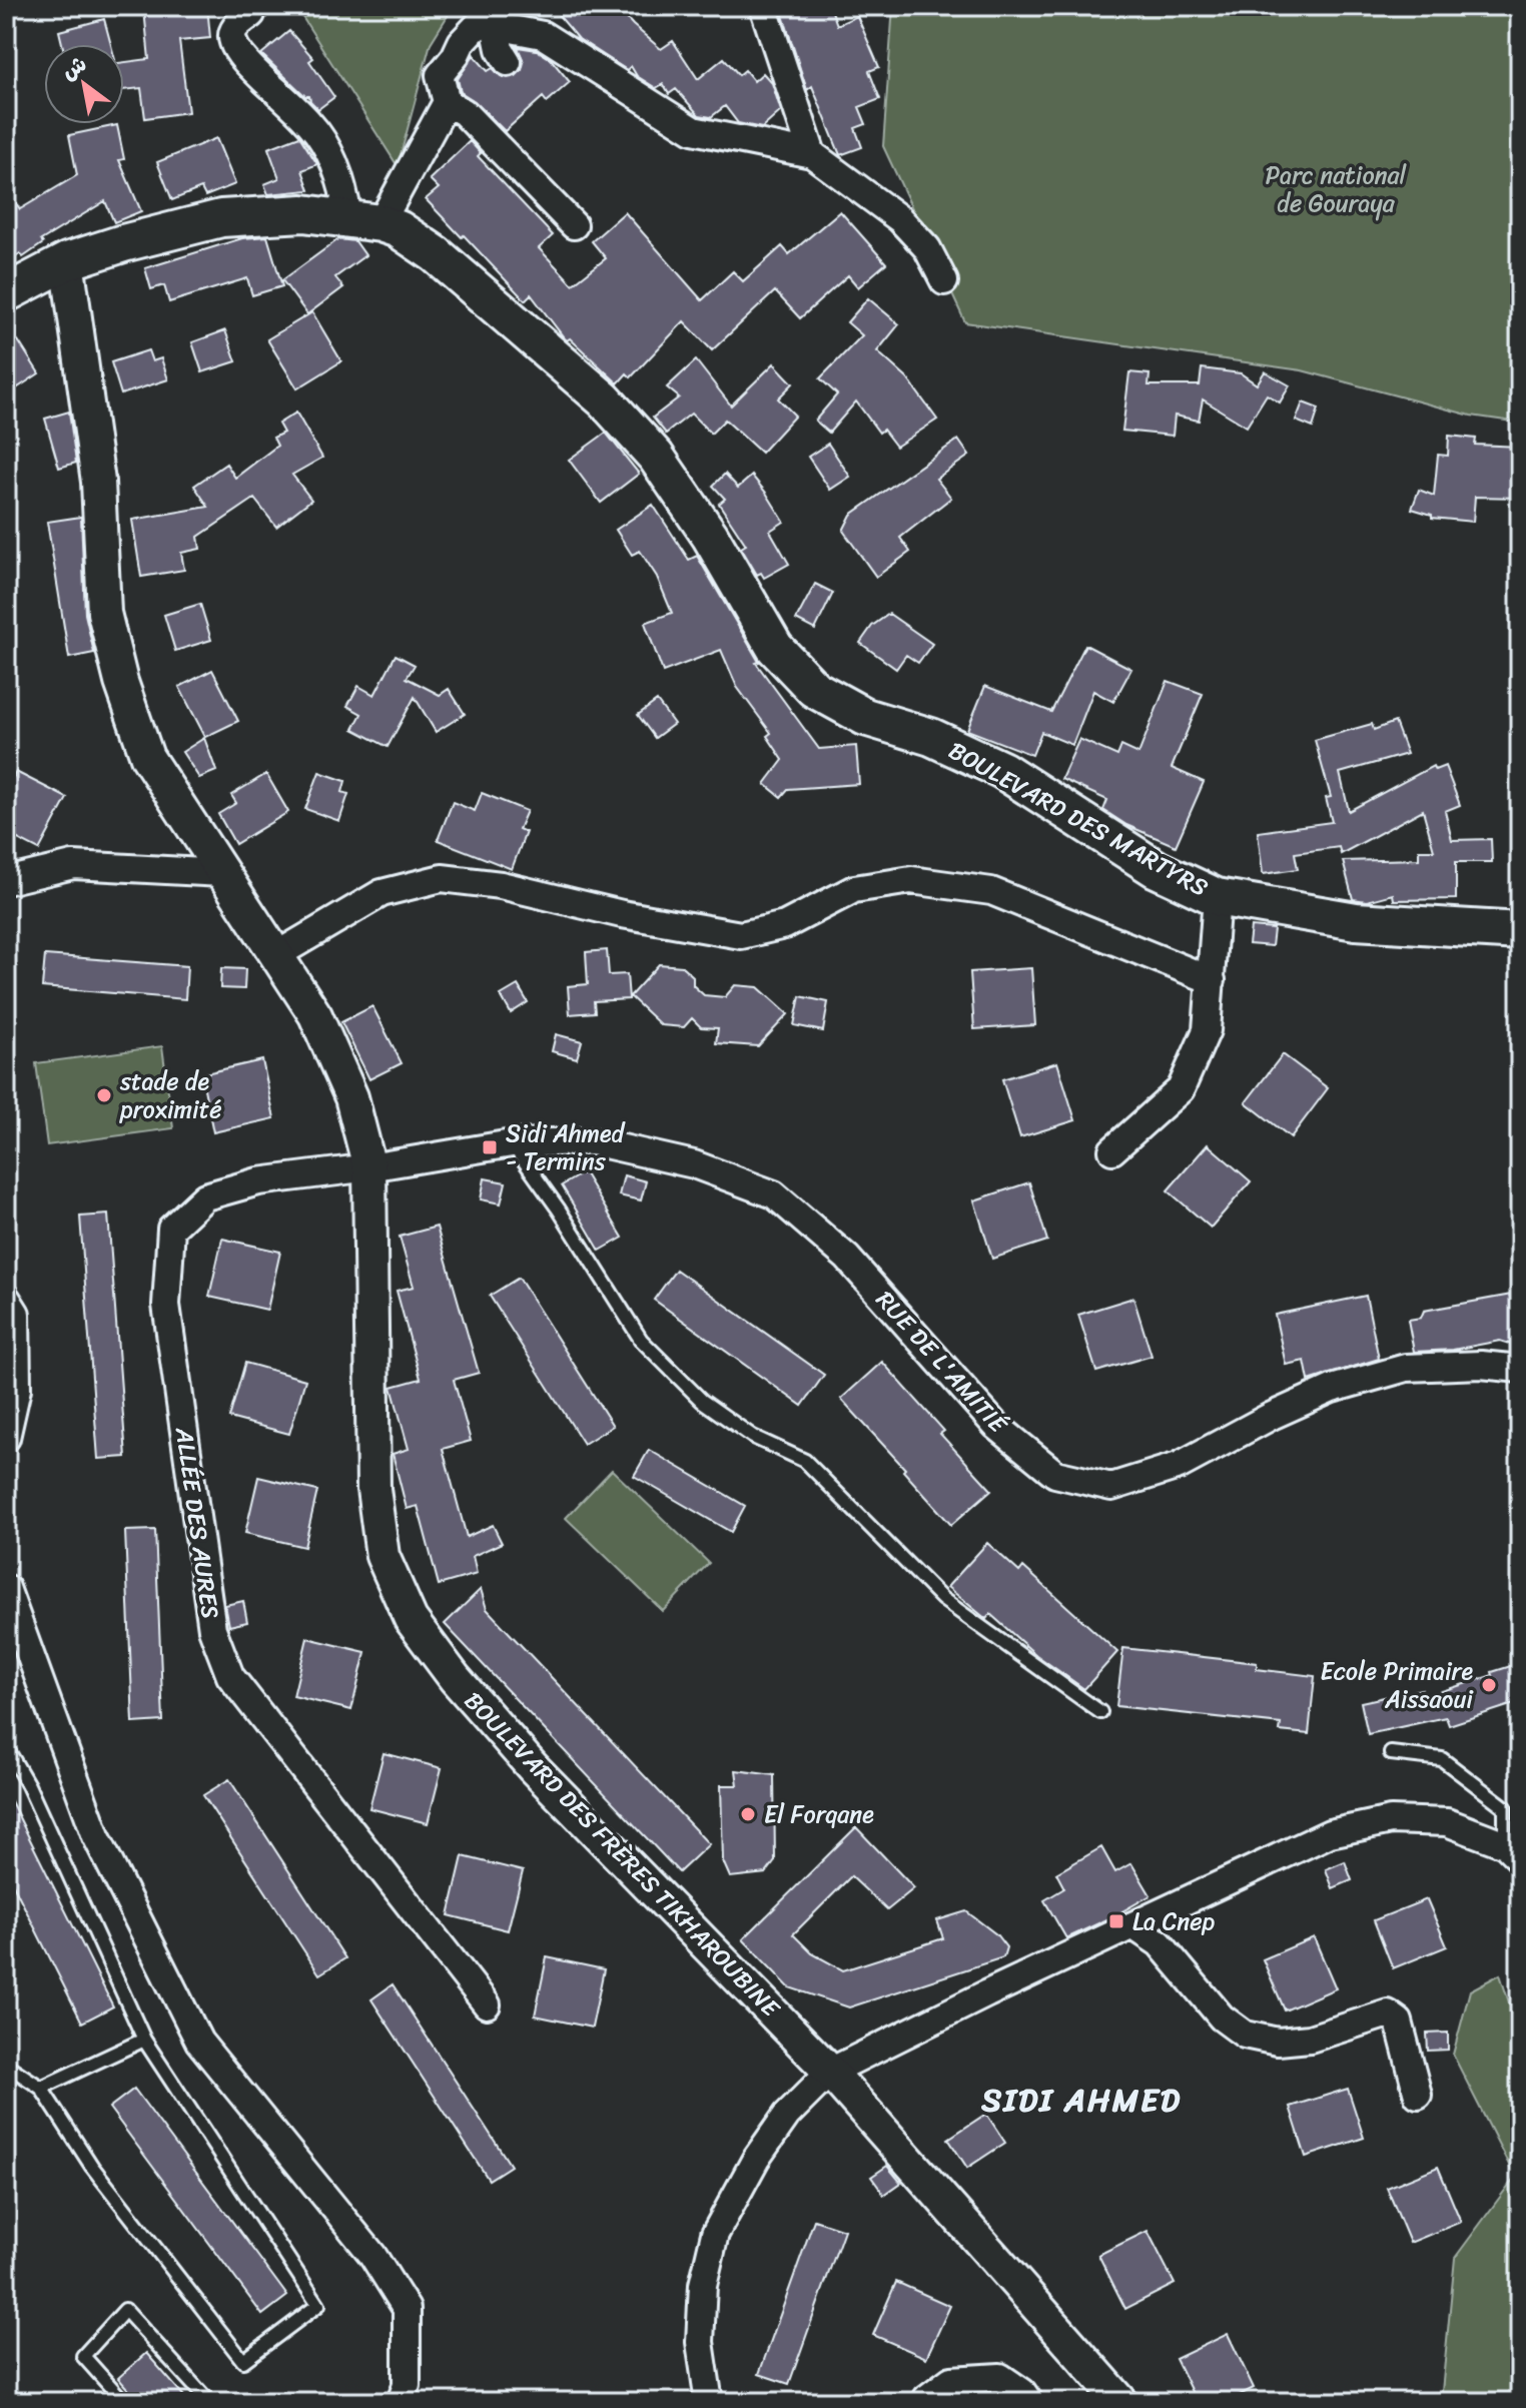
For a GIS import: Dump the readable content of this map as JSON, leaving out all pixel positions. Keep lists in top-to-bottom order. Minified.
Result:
{"streets":{"main road":["BOULEVARD DES MARTYRS"],"street":["RUE DE L'AMITIÉ","ALLÉE DES AURES","BOULEVARD DES FRÈRES TIKHAROUBINE"]},"crossings":[["BOULEVARD DES MARTYRS","BOULEVARD DES FRÈRES TIKHAROUBINE"],["RUE DE L'AMITIÉ","ALLÉE DES AURES"],["RUE DE L'AMITIÉ","BOULEVARD DES FRÈRES TIKHAROUBINE"],["ALLÉE DES AURES","BOULEVARD DES FRÈRES TIKHAROUBINE"]],"districts":["SIDI AHMED"],"parks":["Parc national de Gouraya"],"places":{"other":["stade de proximité","Ecole Primaire Aissaoui","El Forqane"],"transit":["Sidi Ahmed - Termins","La Cnep"]},"north":"top left"}
